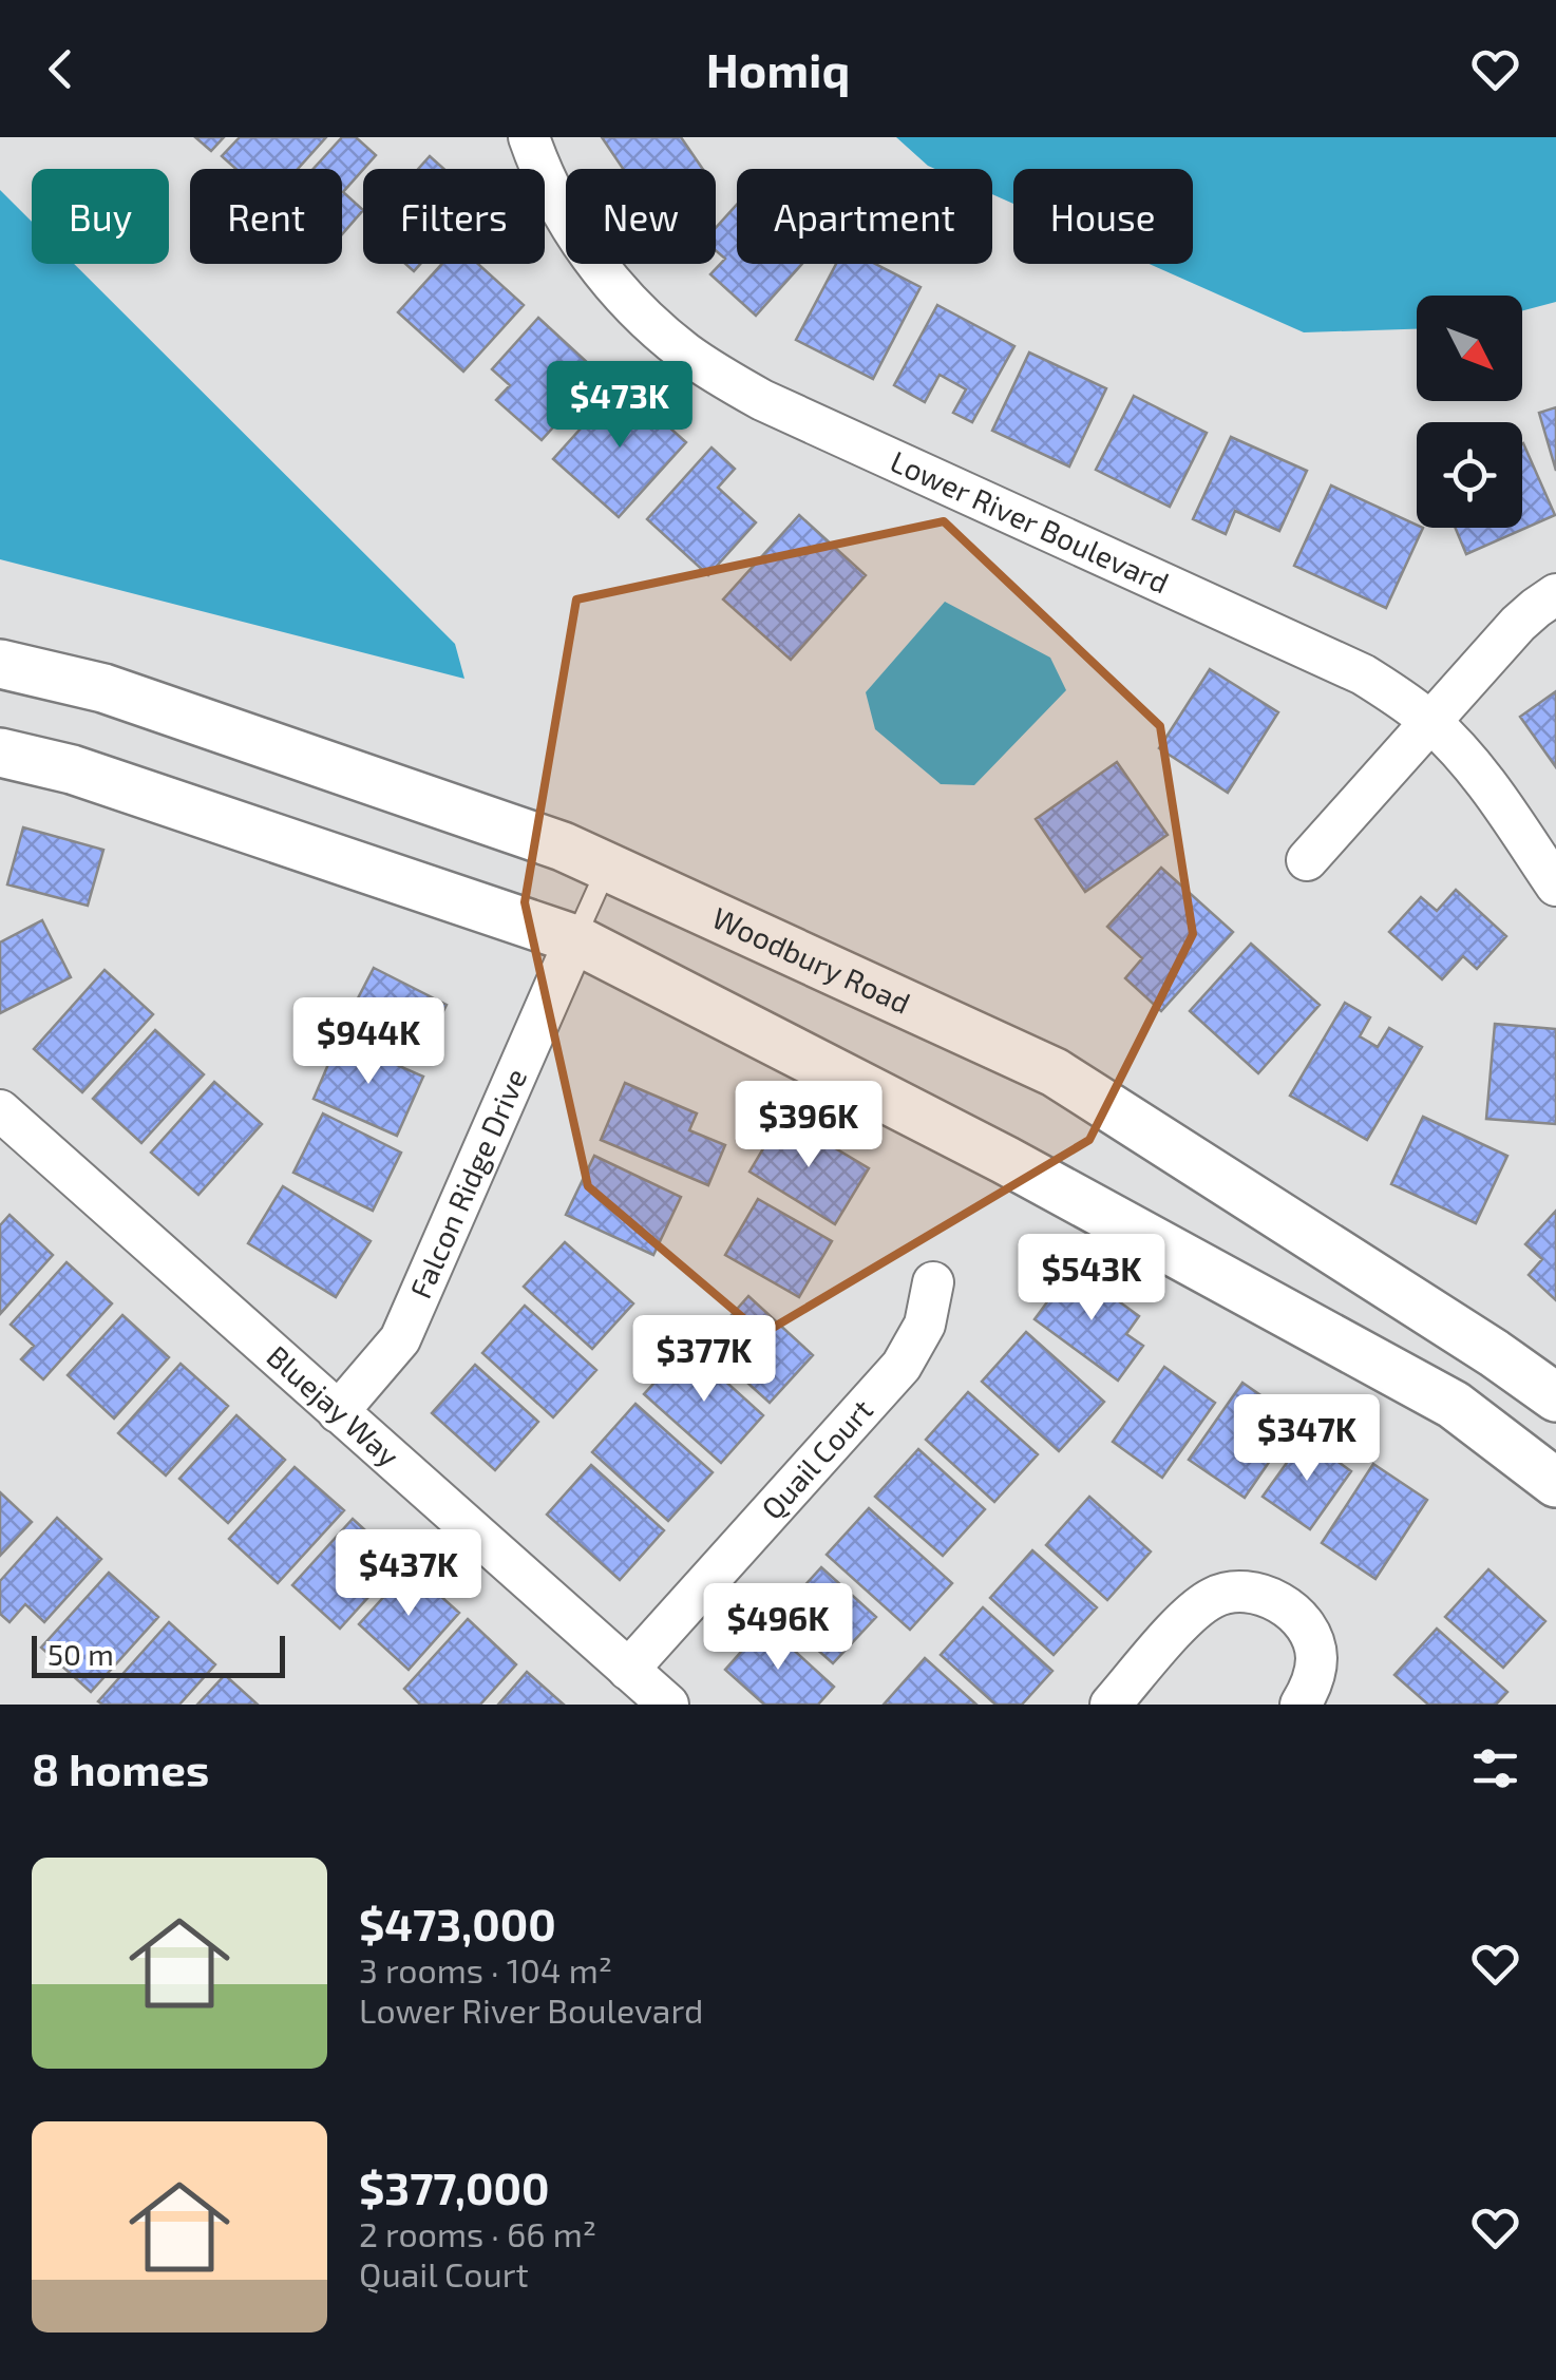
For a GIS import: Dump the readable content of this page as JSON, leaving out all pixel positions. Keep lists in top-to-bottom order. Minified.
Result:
{"streets":{"street":["Lower River Boulevard","Woodbury Road","Falcon Ridge Drive","Bluejay Way","Quail Court"]},"crossings":[["Falcon Ridge Drive","Bluejay Way"],["Bluejay Way","Quail Court"]],"scale_bar":"50 m","north":"bottom right","page":{"header":"Homiq","chip":["Buy","Rent","Filters","New","Apartment","House"],"price":["$473K","$944K","$396K","$543K","$377K","$347K","$437K","$496K"],"scale":"50 m","heading":"8 homes","list":[{"name":"$473,000","note":"3 rooms · 104 m² · Lower River Boulevard"},{"name":"$377,000","note":"2 rooms · 66 m² · Quail Court"}]}}
